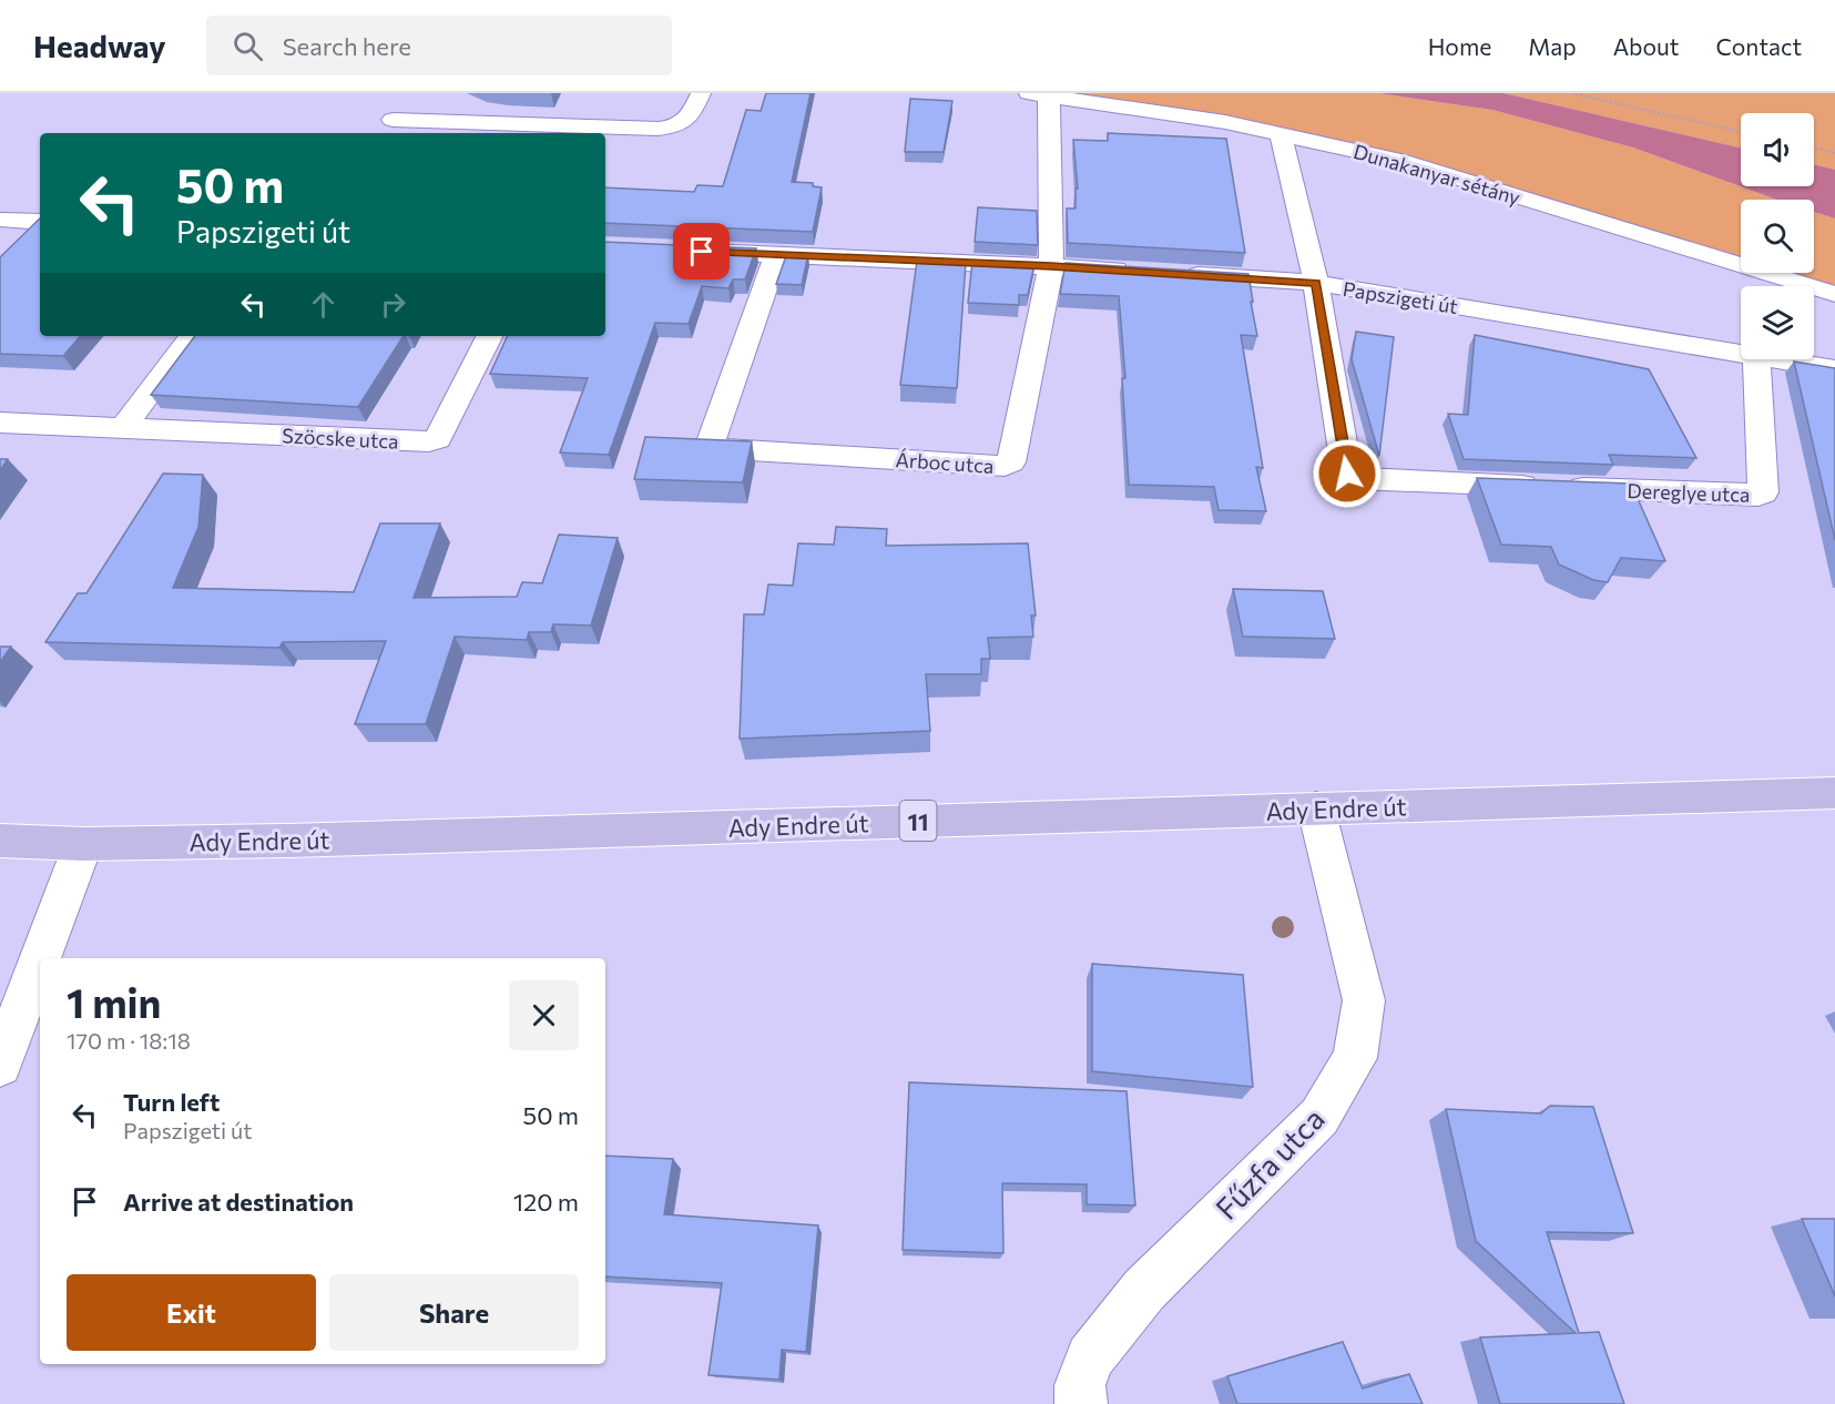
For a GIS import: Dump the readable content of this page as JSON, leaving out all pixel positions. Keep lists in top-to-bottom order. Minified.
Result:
{"streets":{"main road":["Ady Endre út","11"],"street":["Dunakanyar sétány","Papszigeti út","Szöcske utca","Árboc utca","Dereglye utca","Fűzfa utca"]},"crossings":[["Dunakanyar sétány","Árboc utca"],["Dunakanyar sétány","Dereglye utca"],["Papszigeti út","Dereglye utca"],["Ady Endre út","Fűzfa utca"]],"page":{"header":"Headway","search":"Search here","nav":["Home","Map","About","Contact"],"turn":["50 m","Papszigeti út"],"heading":["1 min","170 m · 18:18"],"list":[{"name":"Turn left","note":"Papszigeti út","value":"50 m"},{"name":"Arrive at destination","value":"120 m"}],"buttons":["Exit","Share"]}}
